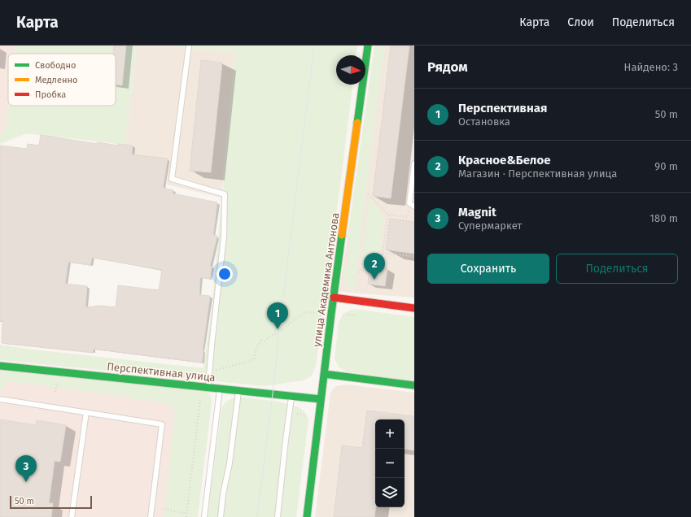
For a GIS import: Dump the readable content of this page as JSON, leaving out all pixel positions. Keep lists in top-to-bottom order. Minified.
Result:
{"streets":{"street":["улица Академика Антонова","Перспективная улица"]},"crossings":[["улица Академика Антонова","Перспективная улица"]],"legend":["Свободно","Медленно","Пробка"],"scale_bar":"50 m","north":"right","page":{"header":"Карта","nav":["Карта","Слои","Поделиться"],"heading":["Рядом","Найдено: 3"],"list":[{"mark":"1","name":"Перспективная","note":"Остановка","value":"50 m"},{"mark":"2","name":"Красное&Белое","note":"Магазин · Перспективная улица","value":"90 m"},{"mark":"3","name":"Magnit","note":"Супермаркет","value":"180 m"}],"buttons":["Сохранить","Поделиться"],"pins":["2","1","3"],"map_buttons":["+","−"],"scale":"50 m"}}
